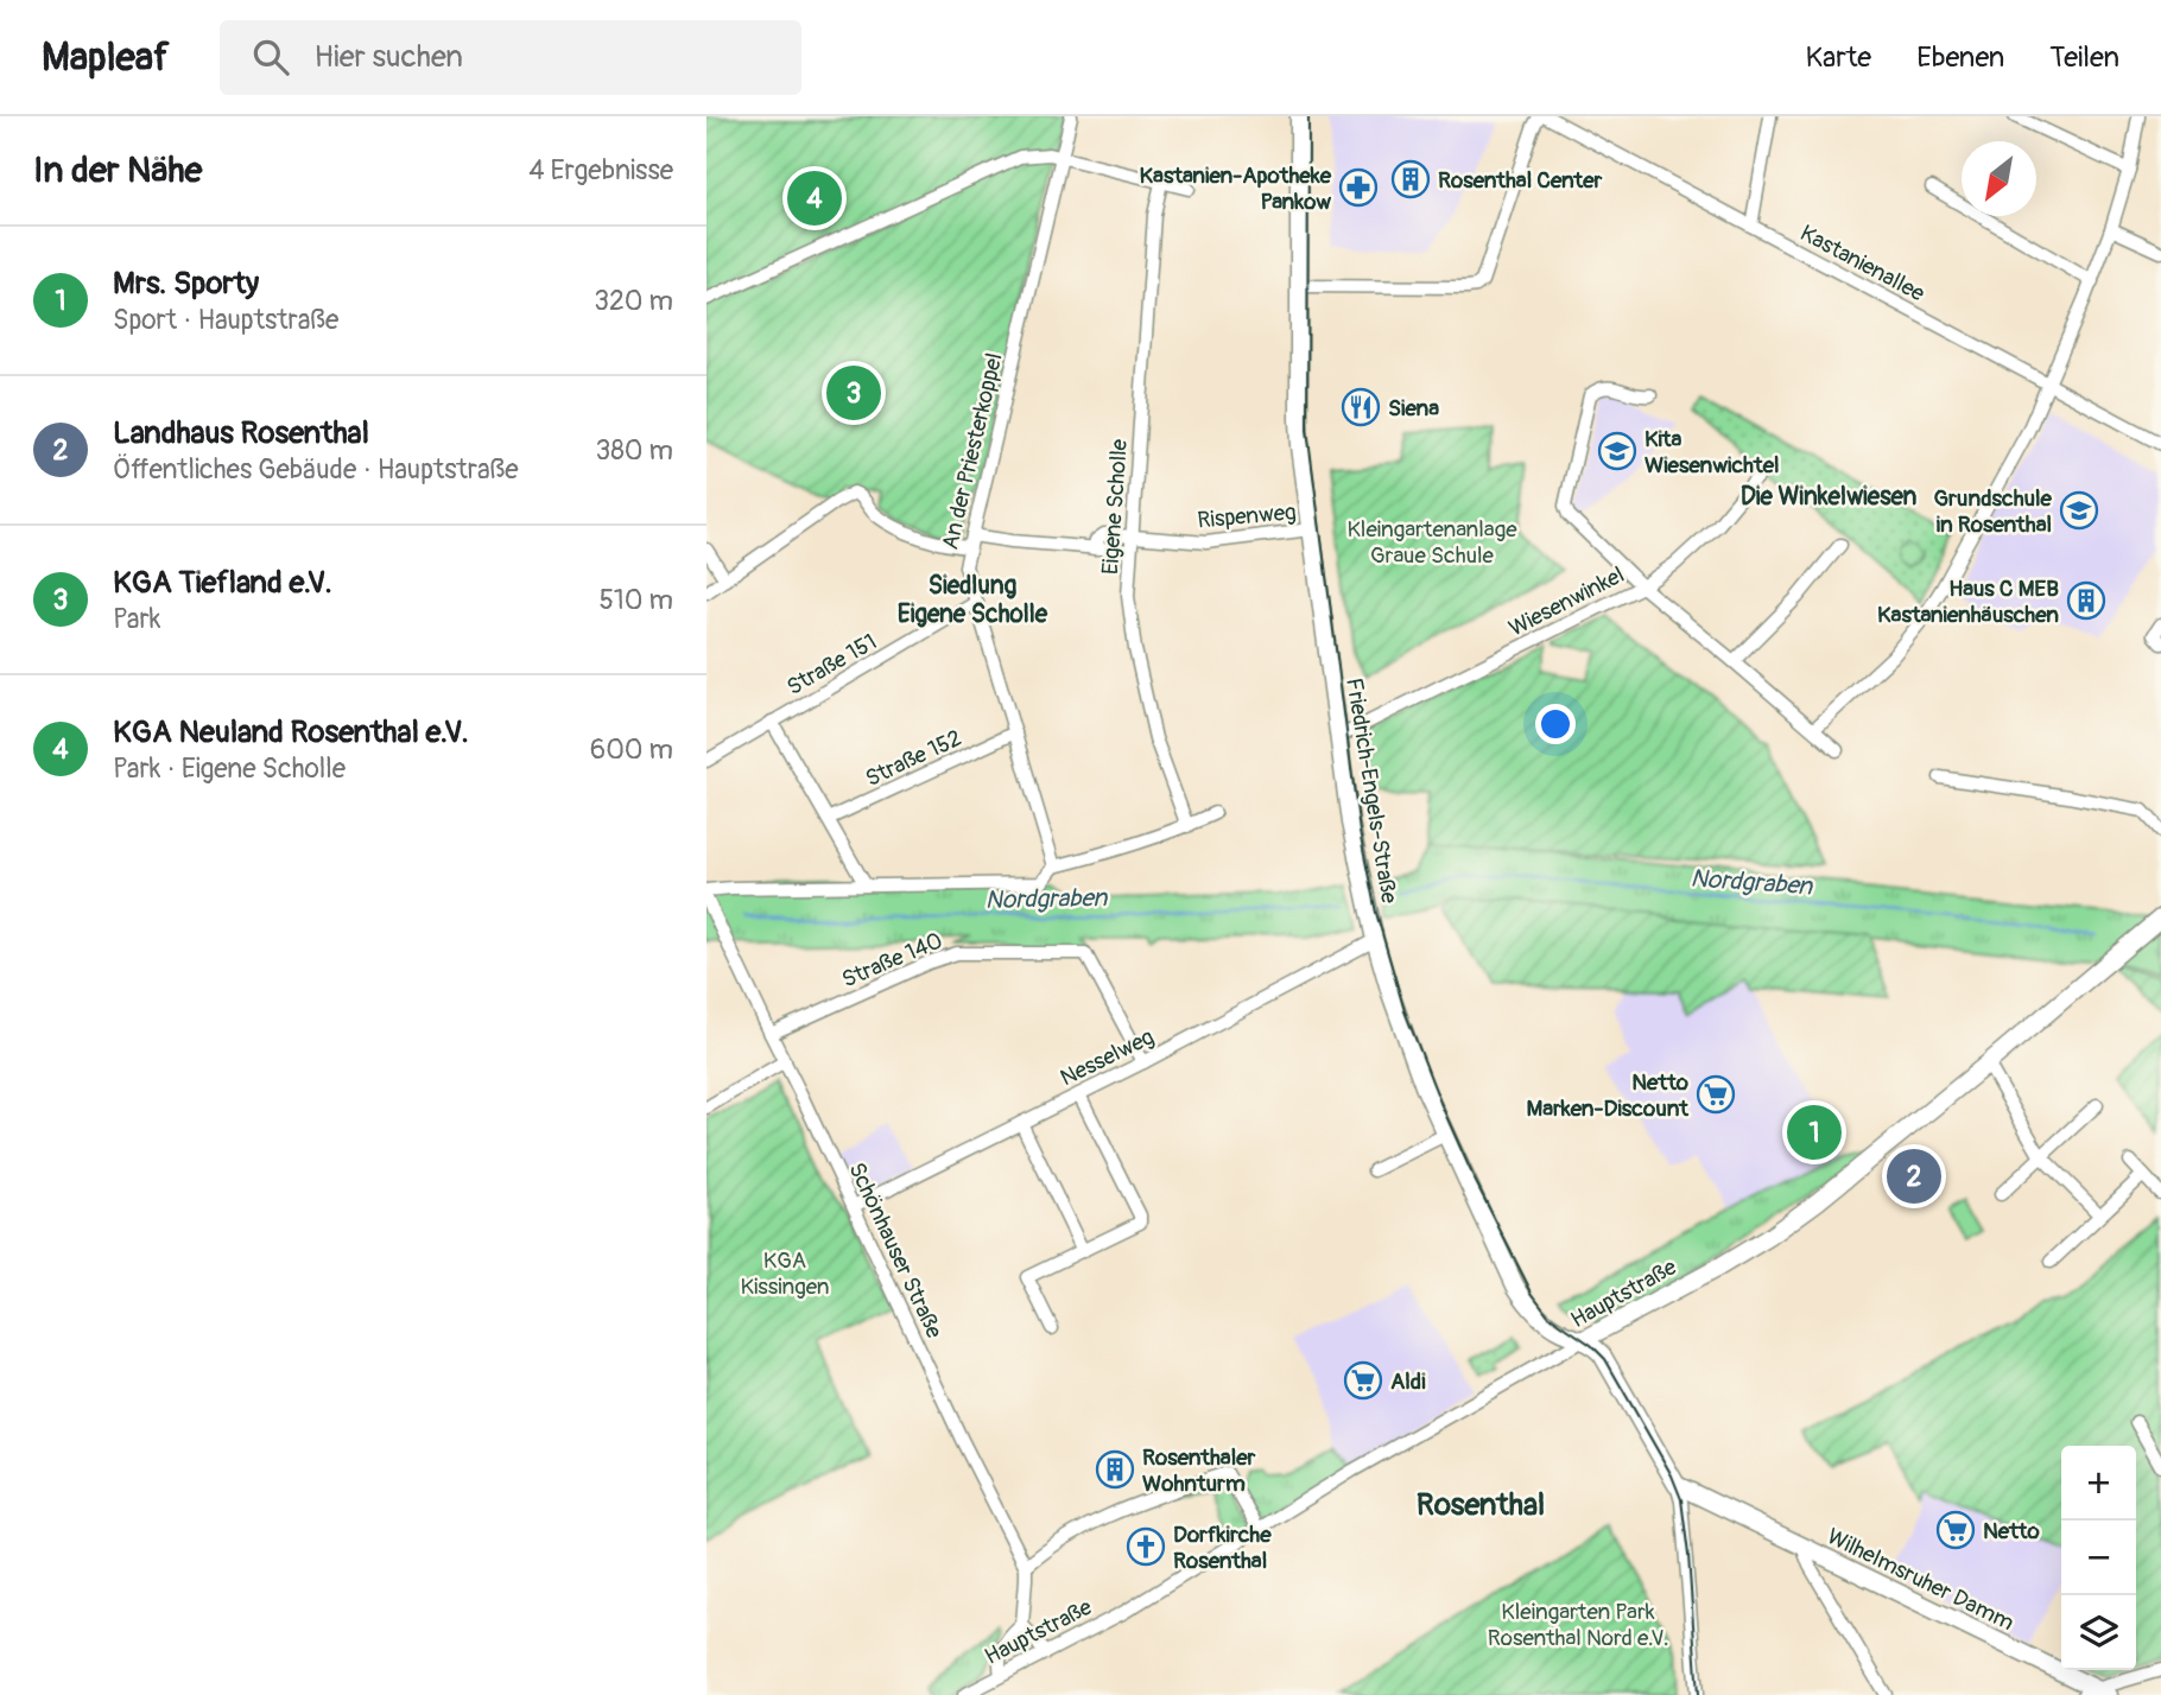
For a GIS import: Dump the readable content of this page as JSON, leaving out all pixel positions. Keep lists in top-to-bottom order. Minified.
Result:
{"streets":{"main road":["Friedrich-Engels-Straße","Hauptstraße","Wilhelmsruher Damm"],"street":["Kastanienallee","An der Priesterkoppel","Eigene Scholle","Rispenweg","Wiesenwinkel","Straße 151","Straße 152","Straße 140","Nesselweg","Schönhauser Straße"]},"crossings":[["An der Priesterkoppel","Rispenweg"],["An der Priesterkoppel","Straße 151"],["An der Priesterkoppel","Straße 152"],["Eigene Scholle","Rispenweg"],["Rispenweg","Friedrich-Engels-Straße"],["Wiesenwinkel","Friedrich-Engels-Straße"],["Friedrich-Engels-Straße","Nesselweg"],["Friedrich-Engels-Straße","Hauptstraße"],["Straße 140","Nesselweg"],["Straße 140","Schönhauser Straße"],["Nesselweg","Schönhauser Straße"]],"districts":["Die Winkelwiesen","Siedlung Eigene Scholle","Rosenthal"],"water":["Nordgraben"],"parks":["Kleingartenanlage Graue Schule","KGA Kissingen","Kleingarten Park Rosenthal Nord e.V."],"places":{"building":["Rosenthal Center","Haus C MEB Kastanienhäuschen","Rosenthaler Wohnturm"],"pharmacy":["Kastanien-Apotheke Pankow"],"restaurant":["Siena"],"school or university":["Kita Wiesenwichtel","Grundschule in Rosenthal"],"supermarket":["Netto Marken-Discount","Aldi","Netto"],"church":["Dorfkirche Rosenthal"]},"north":"bottom left","page":{"header":"Mapleaf","search":"Hier suchen","nav":["Karte","Ebenen","Teilen"],"heading":["In der Nähe","4 Ergebnisse"],"pins":["4","3","1","2"],"list":[{"mark":"1","name":"Mrs. Sporty","note":"Sport · Hauptstraße","value":"320 m"},{"mark":"2","name":"Landhaus Rosenthal","note":"Öffentliches Gebäude · Hauptstraße","value":"380 m"},{"mark":"3","name":"KGA Tiefland e.V.","note":"Park","value":"510 m"},{"mark":"4","name":"KGA Neuland Rosenthal e.V.","note":"Park · Eigene Scholle","value":"600 m"}],"map_buttons":["+","−"]}}
